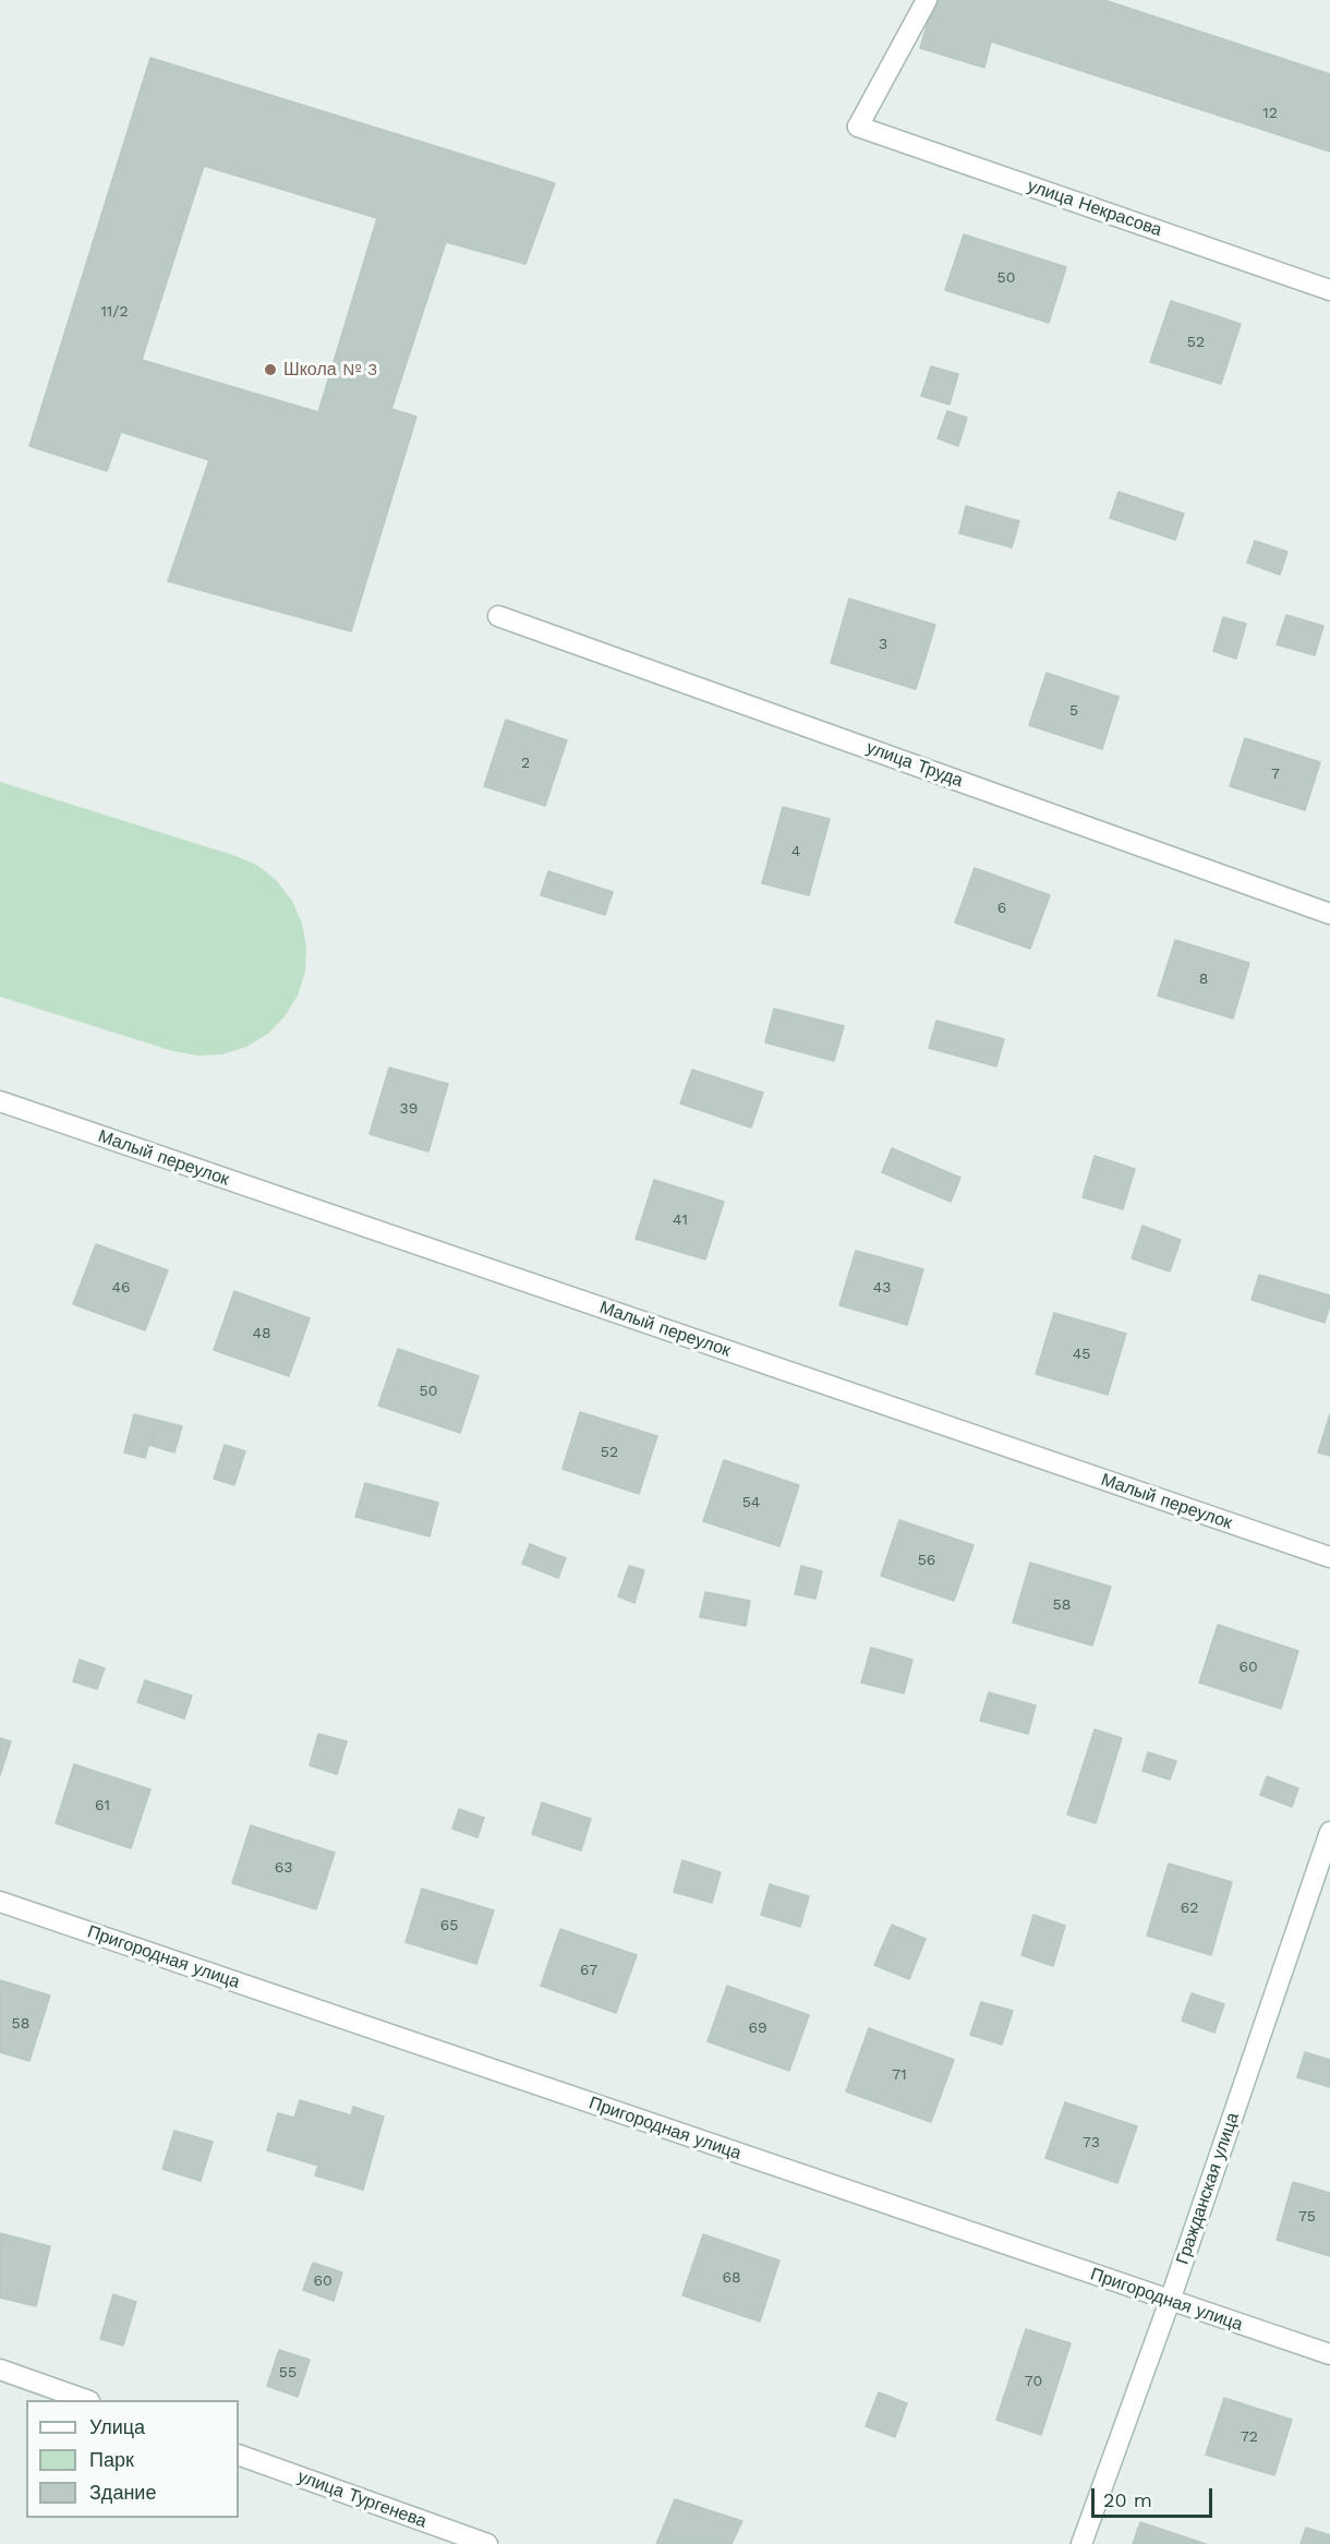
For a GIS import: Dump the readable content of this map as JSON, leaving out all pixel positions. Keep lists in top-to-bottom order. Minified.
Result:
{"streets":{"street":["улица Некрасова","улица Труда","Малый переулок","Пригородная улица","Гражданская улица","улица Тургенева"]},"crossings":[["Пригородная улица","Гражданская улица"]],"places":["Школа № 3"],"house_numbers":["12","50","11/2","52","3","5","2","7","4","6","8","39","41","46","43","48","45","50","52","54","56","58","60","61","63","62","65","67","58","69","71","73","75","68","60","55","70","72"],"legend":["Улица","Парк","Здание"],"scale_bar":"20 m"}
